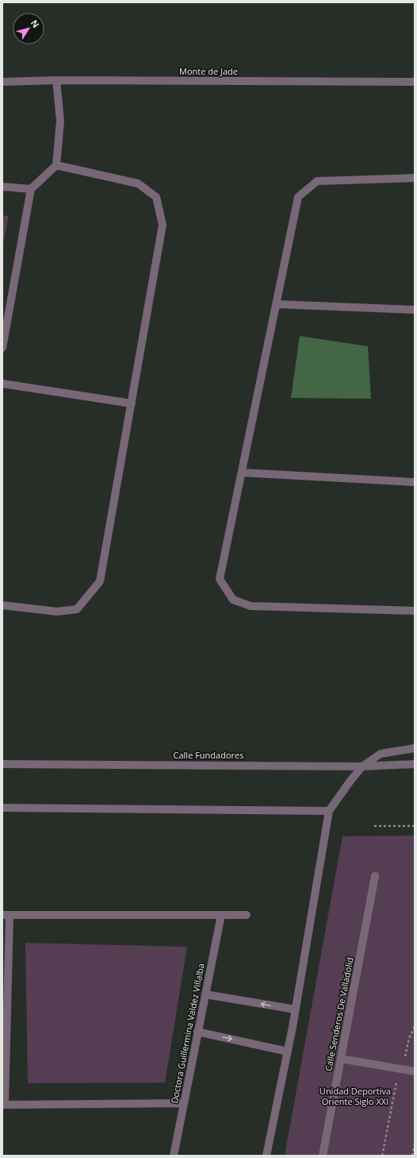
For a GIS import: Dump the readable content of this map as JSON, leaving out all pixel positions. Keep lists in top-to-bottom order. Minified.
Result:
{"streets":{"street":["Monte de Jade","Calle Fundadores","Calle Senderos De Valladolid","Doctora Guillermina Valdez Villalba"]},"parks":["Unidad Deportiva Oriente Siglo XXI"],"north":"top right"}
